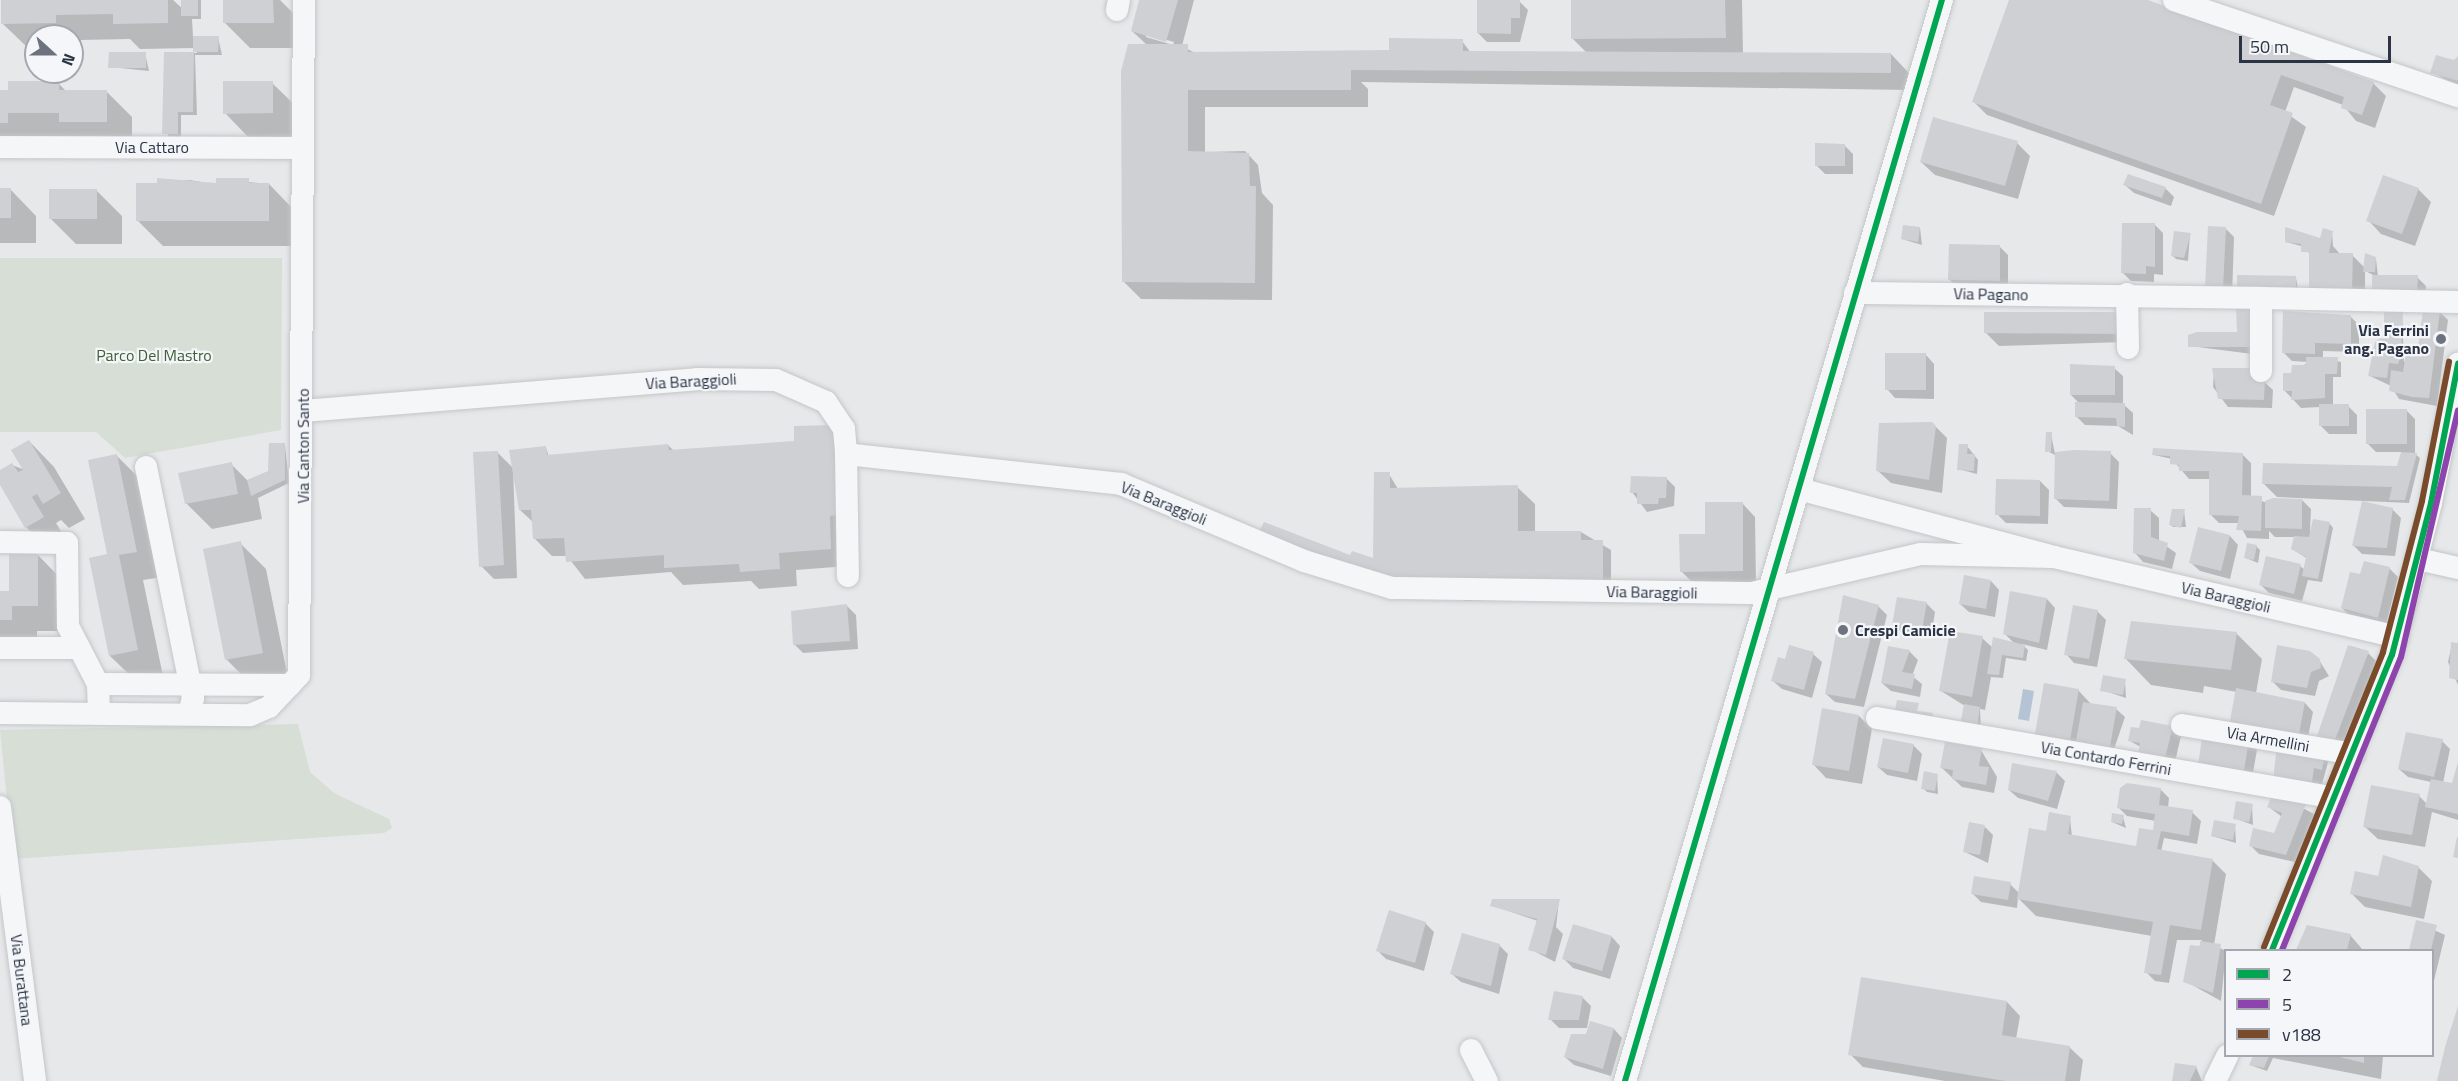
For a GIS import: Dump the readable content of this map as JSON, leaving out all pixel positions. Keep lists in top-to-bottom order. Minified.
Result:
{"streets":{"street":["Via Cattaro","Via Pagano","Via Baraggioli","Via Canton Santo","Via Armellini","Via Contardo Ferrini","Via Burattana"]},"crossings":[["Via Cattaro","Via Canton Santo"],["Via Baraggioli","Via Canton Santo"]],"parks":["Parco Del Mastro"],"places":["Via Ferrini ang. Pagano","Crespi Camicie"],"lines":["transit line 2","transit line v188","transit line 5"],"legend":["2","5","v188"],"scale_bar":"50 m","north":"right"}
